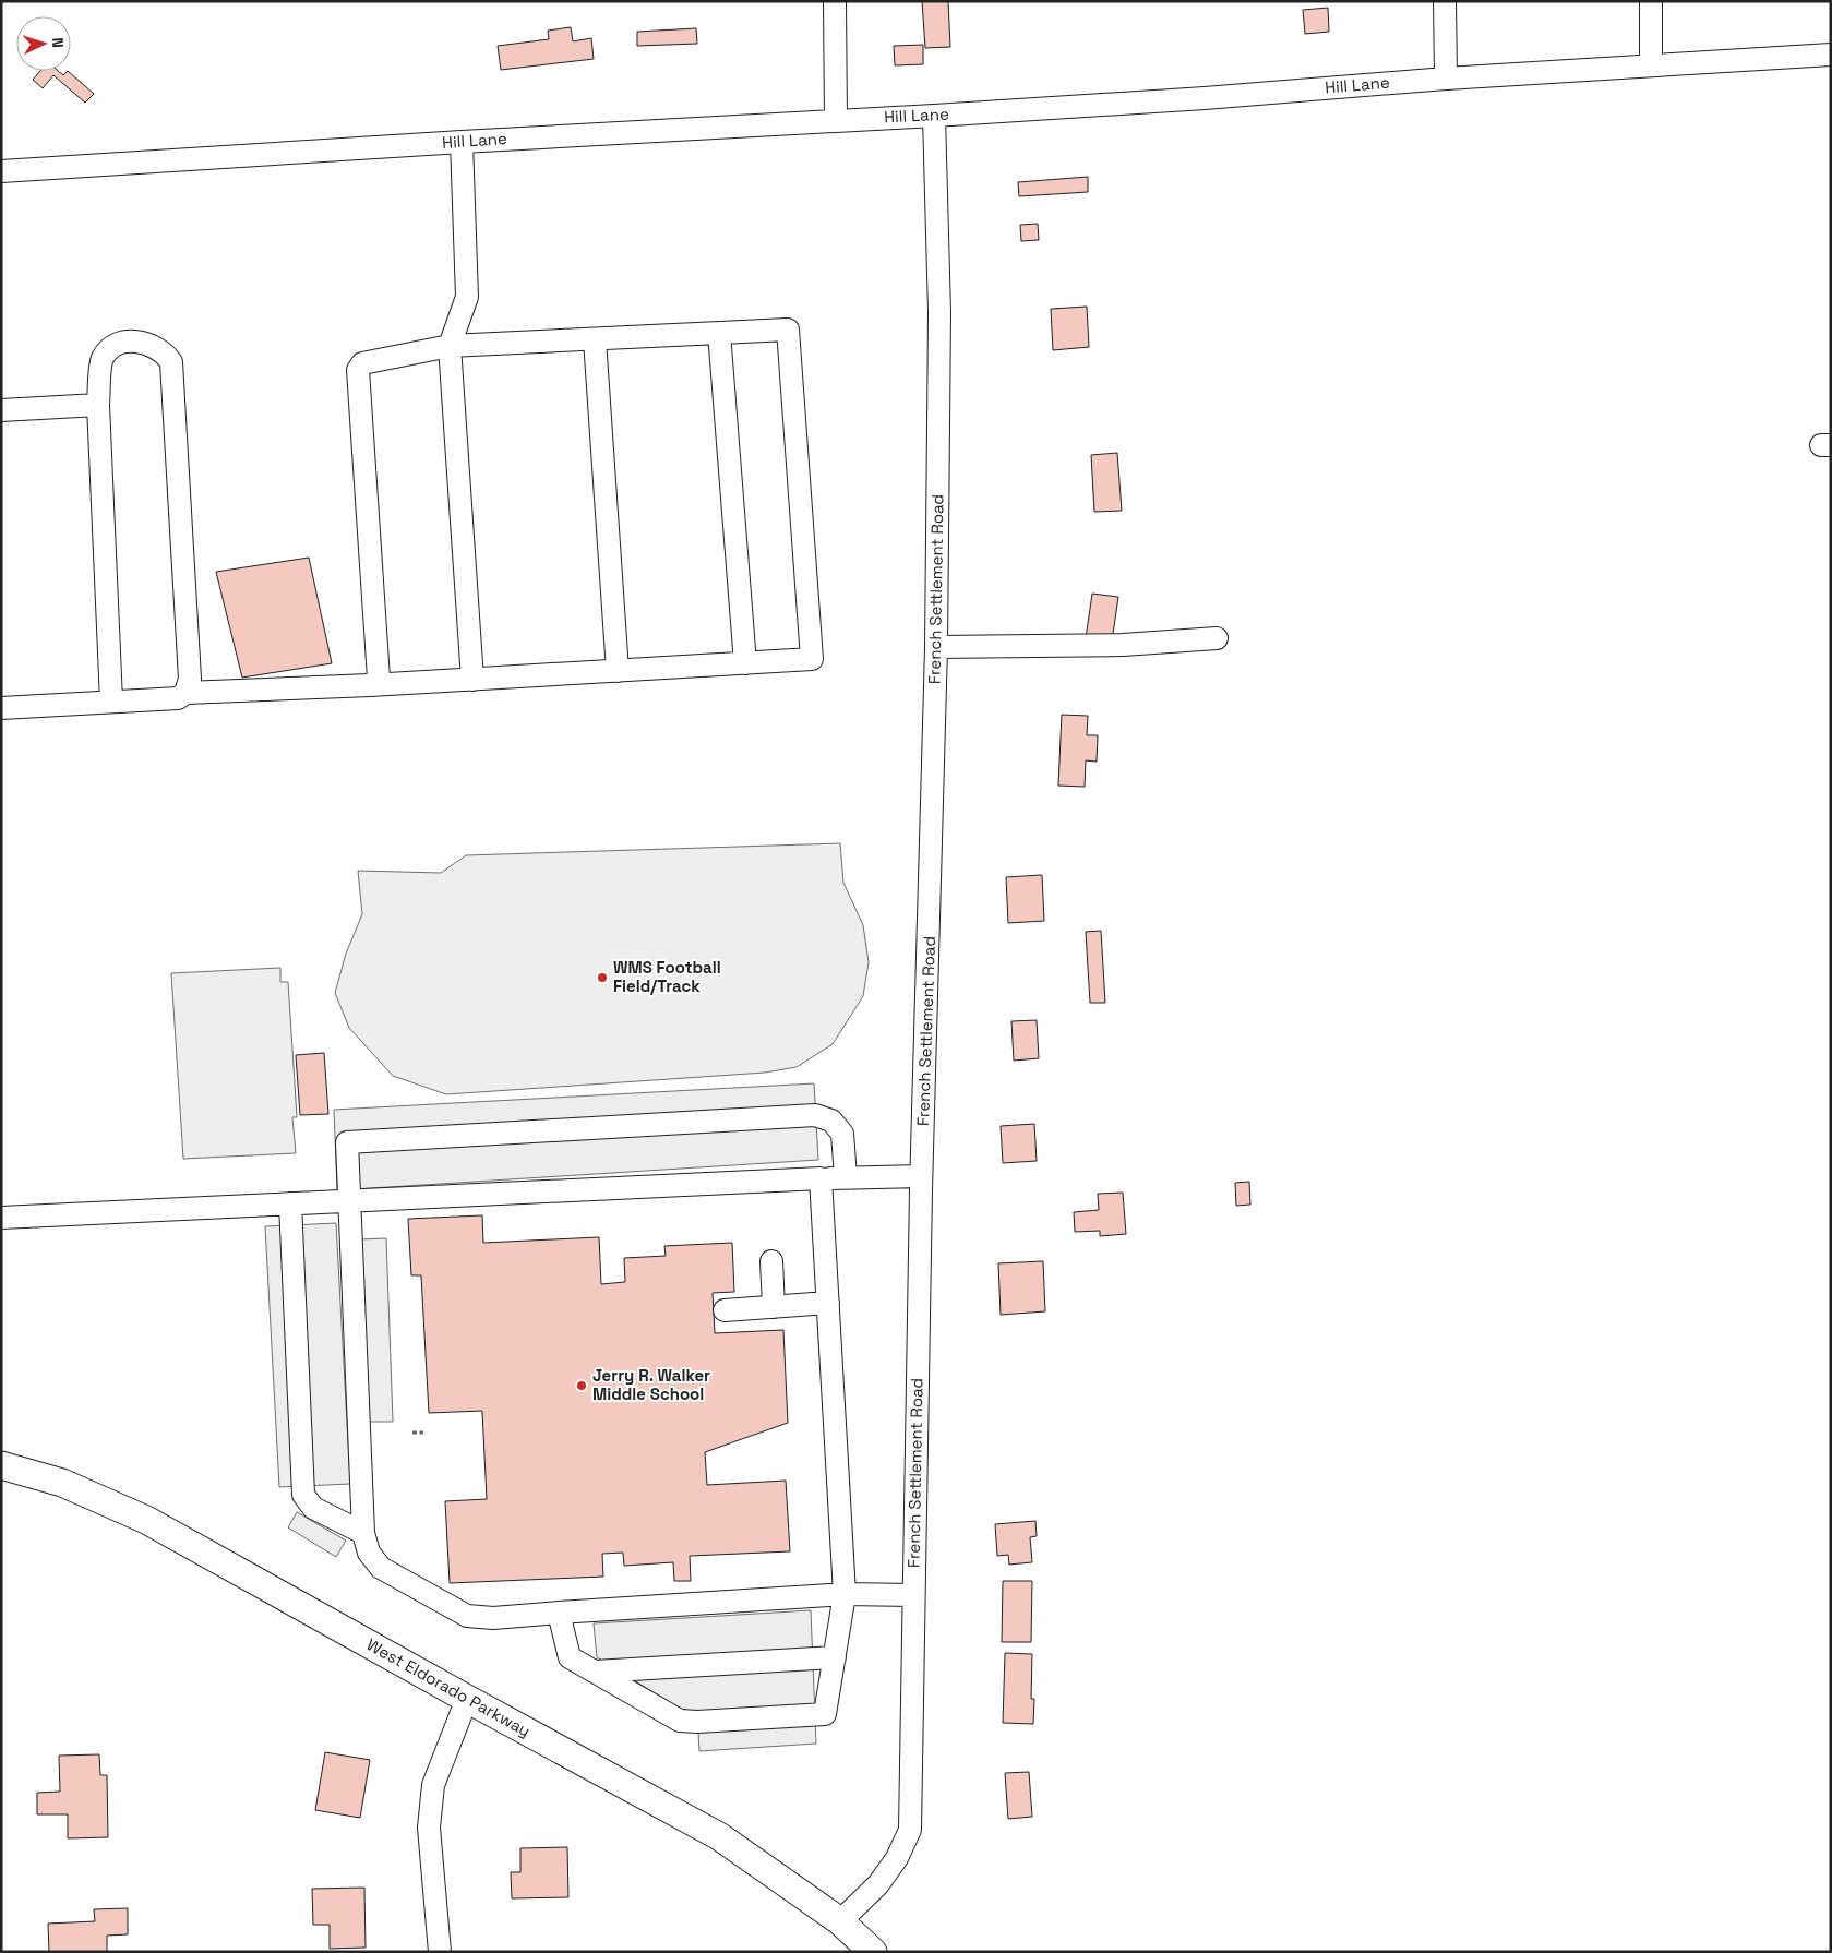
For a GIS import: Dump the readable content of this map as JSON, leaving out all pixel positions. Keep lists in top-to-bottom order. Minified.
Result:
{"streets":{"main road":["West Eldorado Parkway"],"street":["Hill Lane","French Settlement Road"]},"crossings":[["Hill Lane","French Settlement Road"],["French Settlement Road","West Eldorado Parkway"]],"places":["WMS Football Field/Track","Jerry R. Walker Middle School"],"north":"right"}
